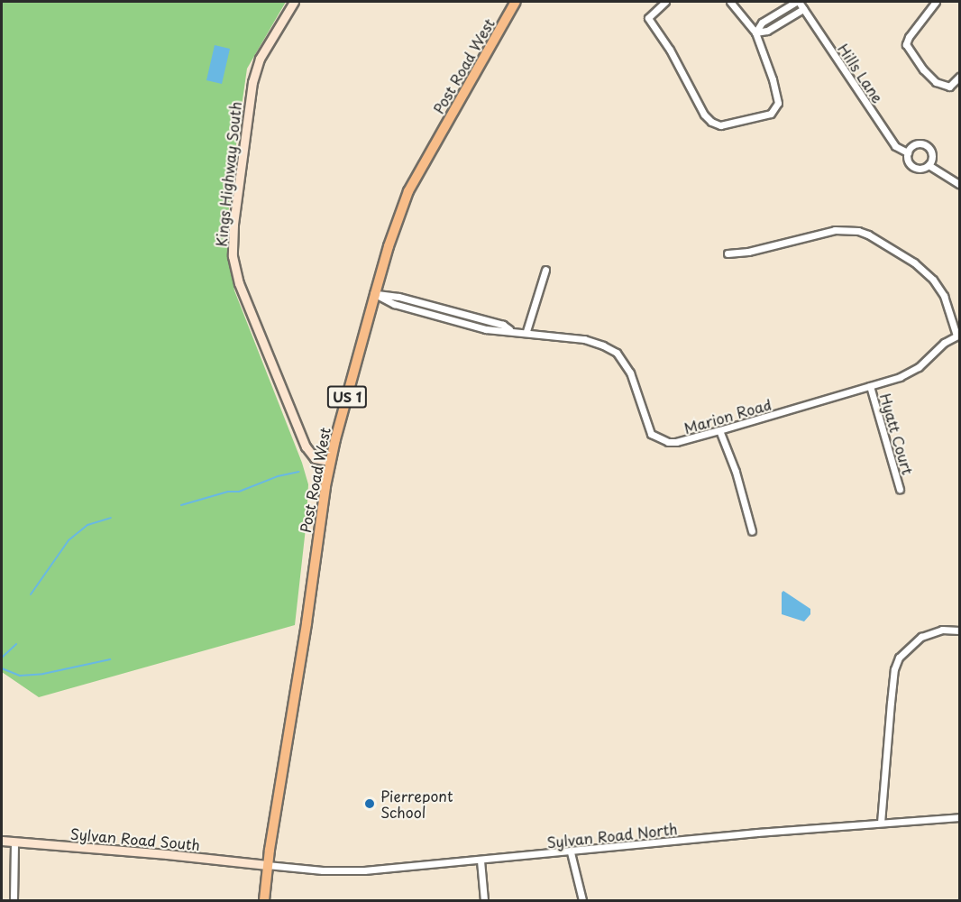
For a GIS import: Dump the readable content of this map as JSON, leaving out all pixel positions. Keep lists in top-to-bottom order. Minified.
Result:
{"streets":{"main road":["Post Road West","US 1"],"street":["Hills Lane","Kings Highway South","Marion Road","Hyatt Court","Sylvan Road North","Sylvan Road South"]},"crossings":[["Post Road West","Kings Highway South"],["Post Road West","Marion Road"],["Post Road West","Sylvan Road North"],["Post Road West","Sylvan Road South"],["Marion Road","Hyatt Court"],["Sylvan Road North","Sylvan Road South"]],"places":["Pierrepont School"]}
